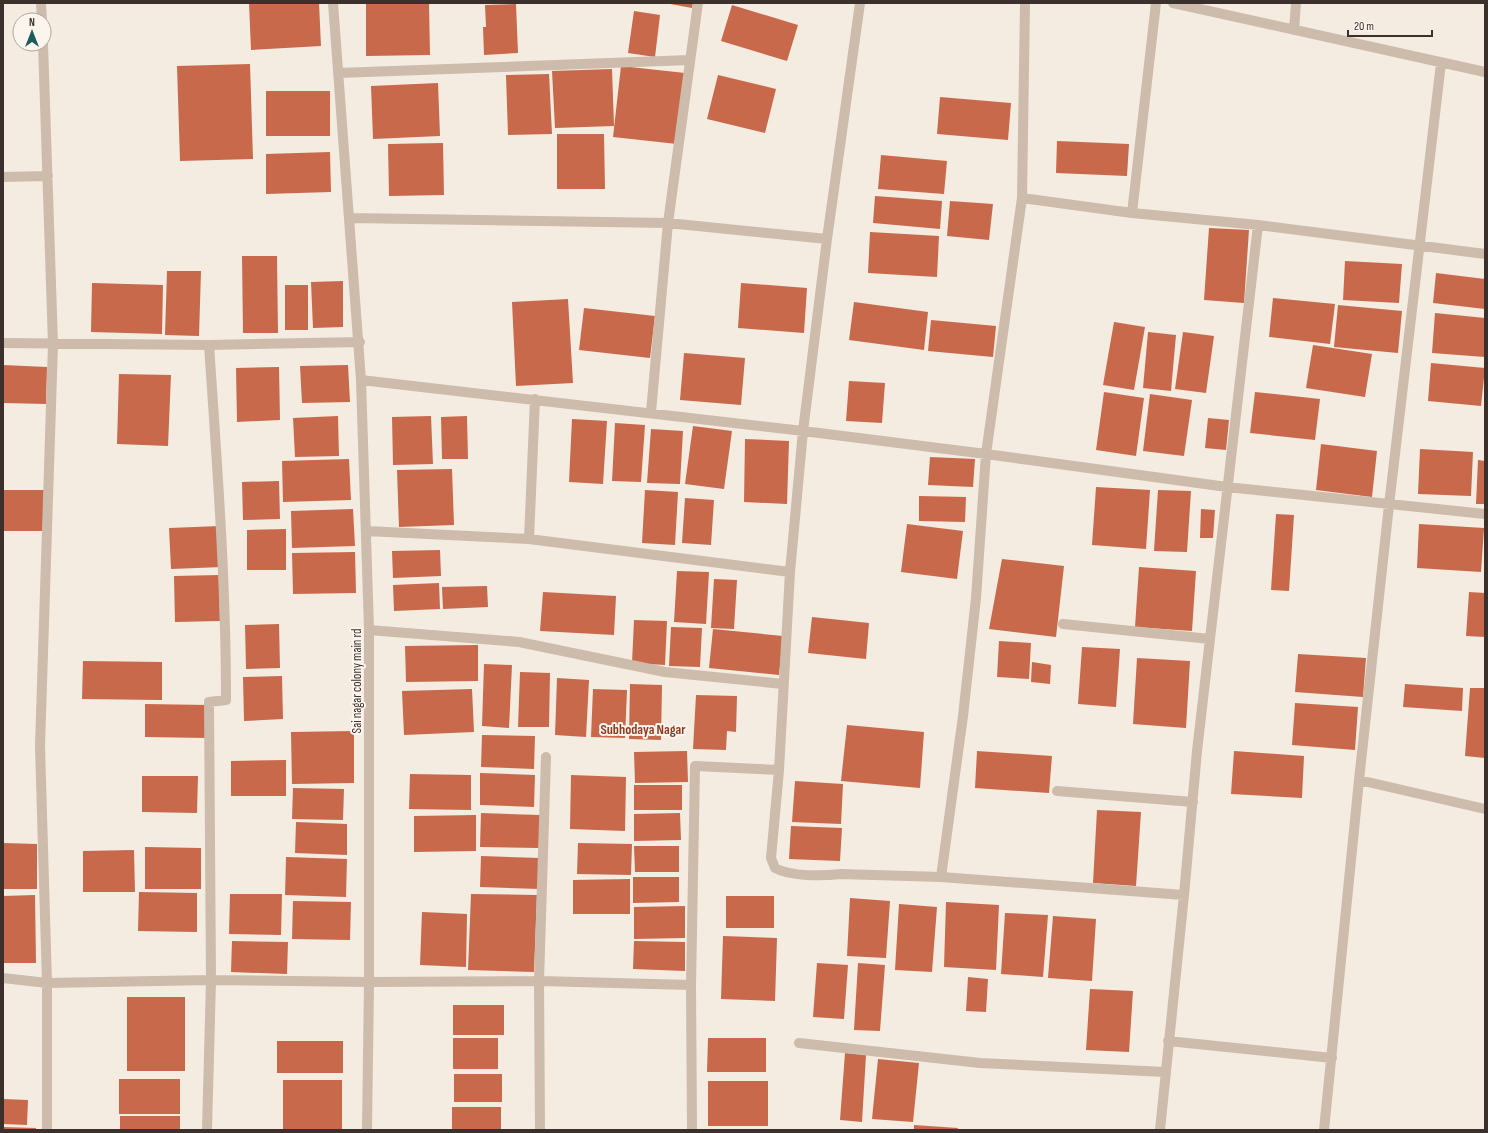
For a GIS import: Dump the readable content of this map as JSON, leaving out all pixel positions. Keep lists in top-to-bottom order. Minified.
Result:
{"streets":{"street":["Sai nagar colony main rd"]},"districts":["Subhodaya Nagar"],"scale_bar":"20 m","north":"top"}
